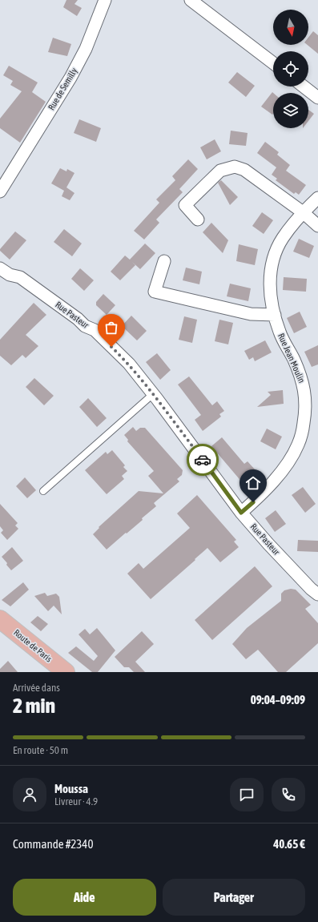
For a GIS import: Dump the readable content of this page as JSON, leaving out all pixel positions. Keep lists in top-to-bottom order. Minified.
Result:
{"streets":{"main road":["Route de Paris"],"street":["Rue de Semilly","Rue Pasteur","Rue Jean Moulin"]},"crossings":[["Rue Pasteur","Rue Jean Moulin"]],"north":"bottom","page":{"heading":["2 min","Arrivée dans","09:04–09:09"],"panel":["Moussa","Livreur · 4.9","Commande #2340","40.65 €"],"bar":"En route · 50 m","buttons":["Aide","Partager"]}}
